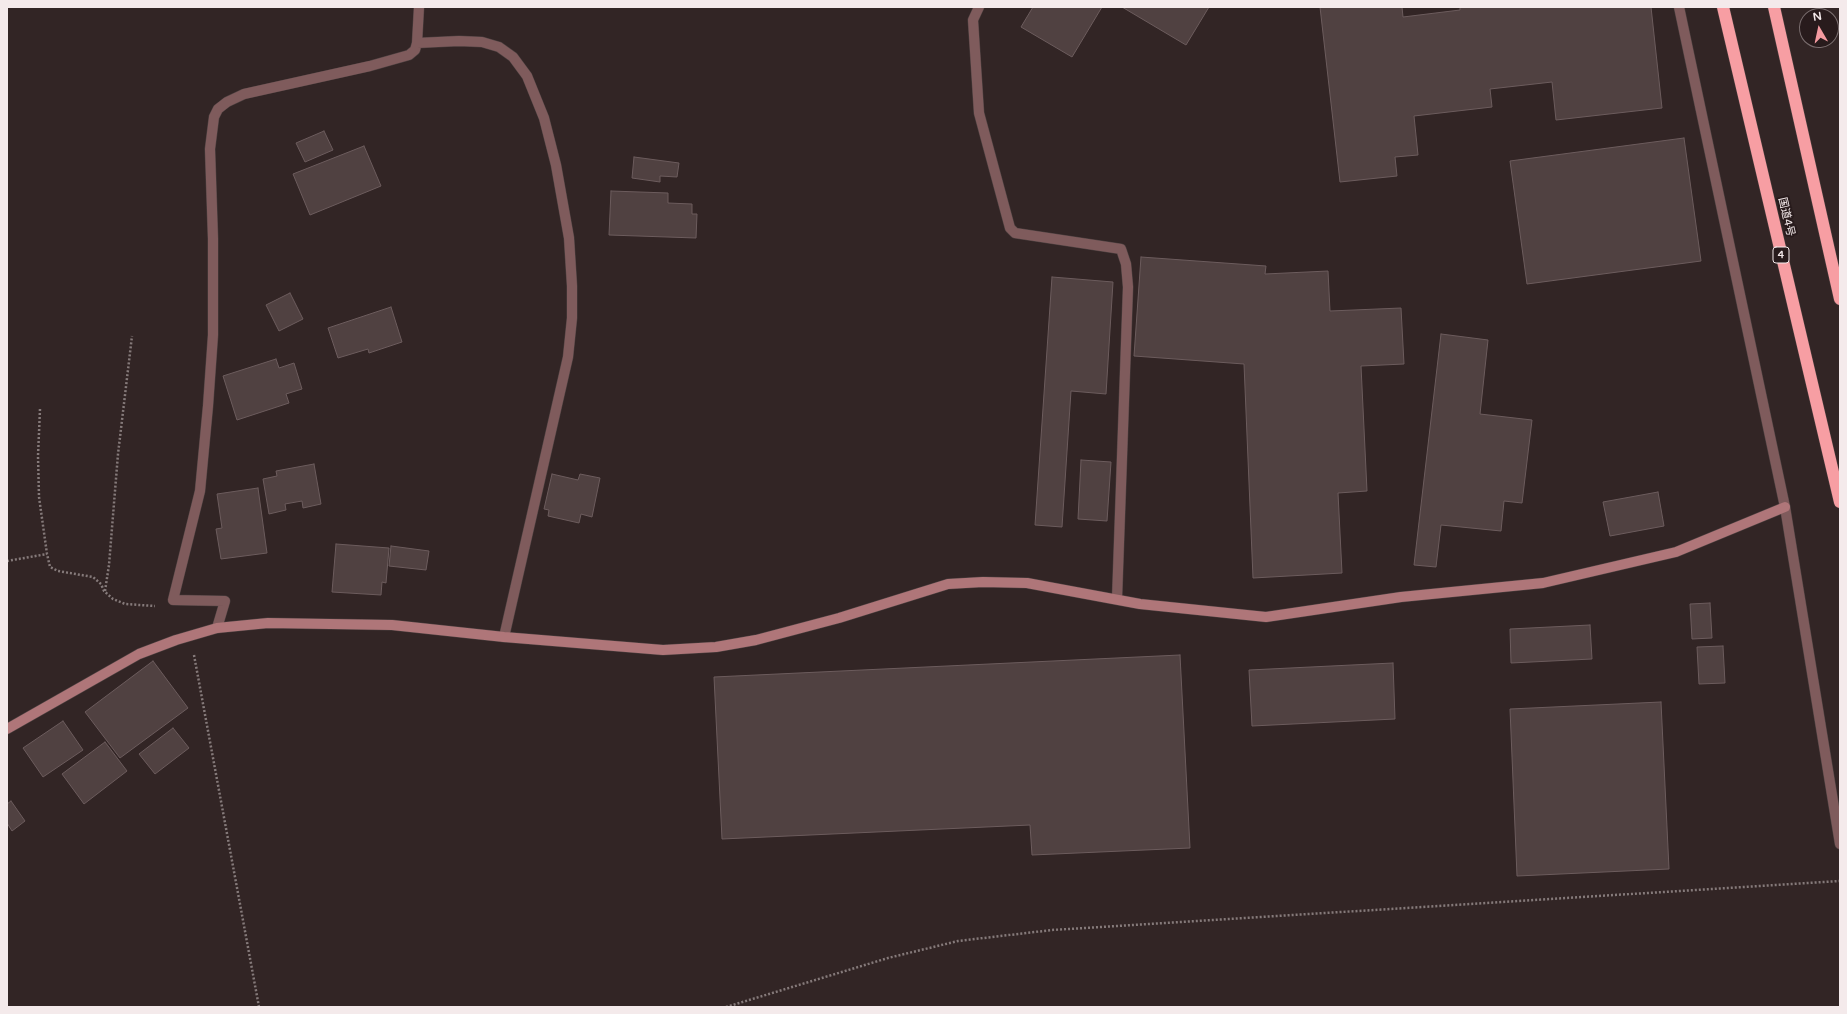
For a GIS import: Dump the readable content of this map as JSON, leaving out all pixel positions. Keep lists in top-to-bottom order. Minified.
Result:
{"streets":{"highway":["国道4号","4"]},"north":"top"}
